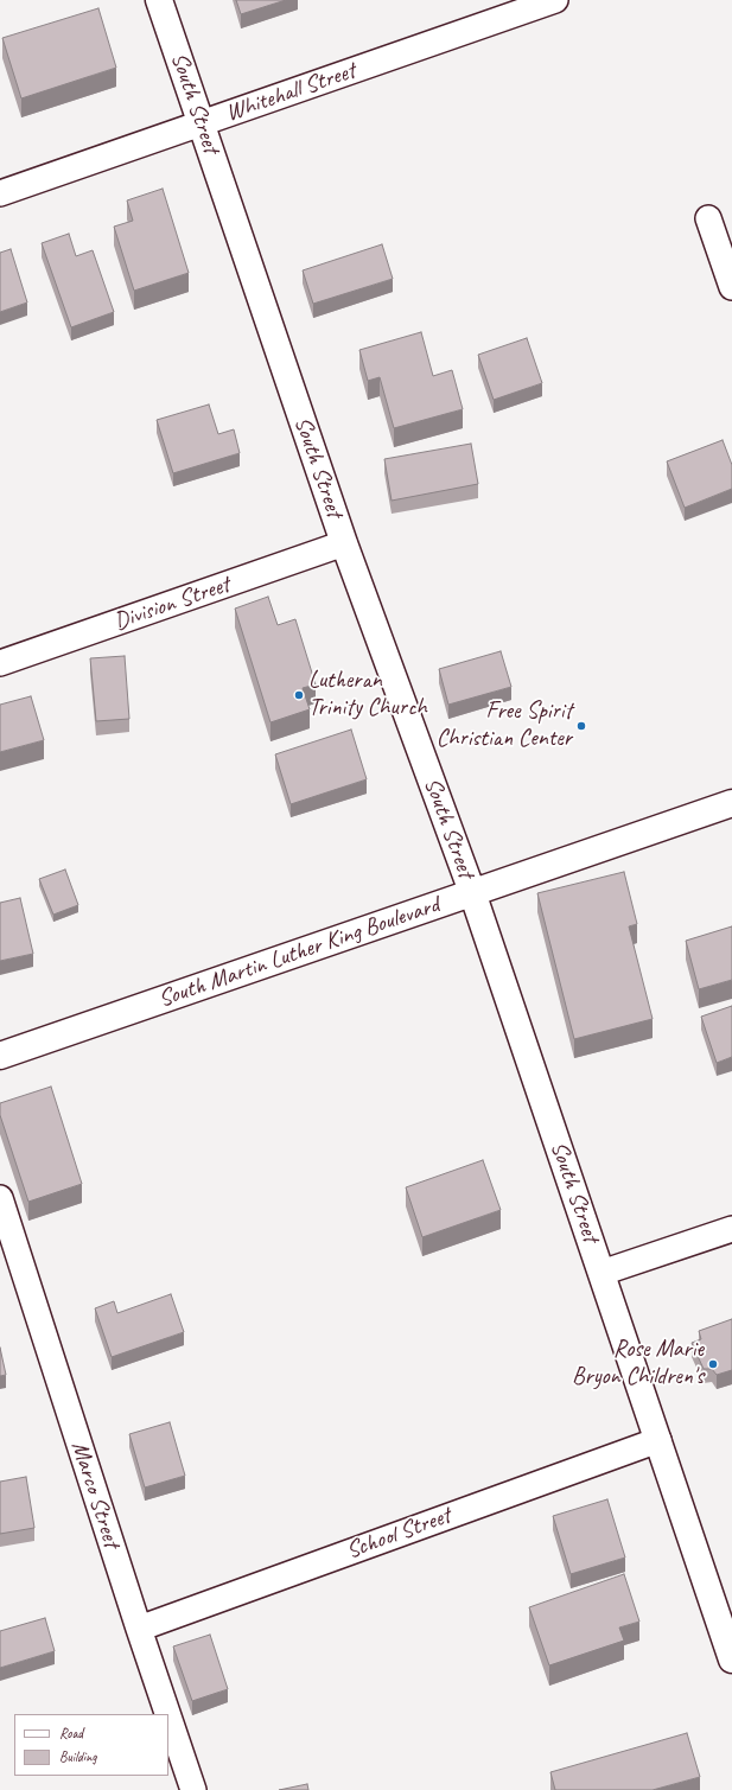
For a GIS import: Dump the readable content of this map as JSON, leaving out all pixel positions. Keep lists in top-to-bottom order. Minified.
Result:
{"streets":{"street":["Whitehall Street","South Street","Division Street","South Martin Luther King Boulevard","Marco Street","School Street"]},"crossings":[["Whitehall Street","South Street"],["South Street","Division Street"],["South Street","South Martin Luther King Boulevard"],["South Street","School Street"],["Marco Street","School Street"]],"places":["Lutheran Trinity Church","Free Spirit Christian Center","Rose Marie Bryon Children's"],"legend":["Road","Building"]}
